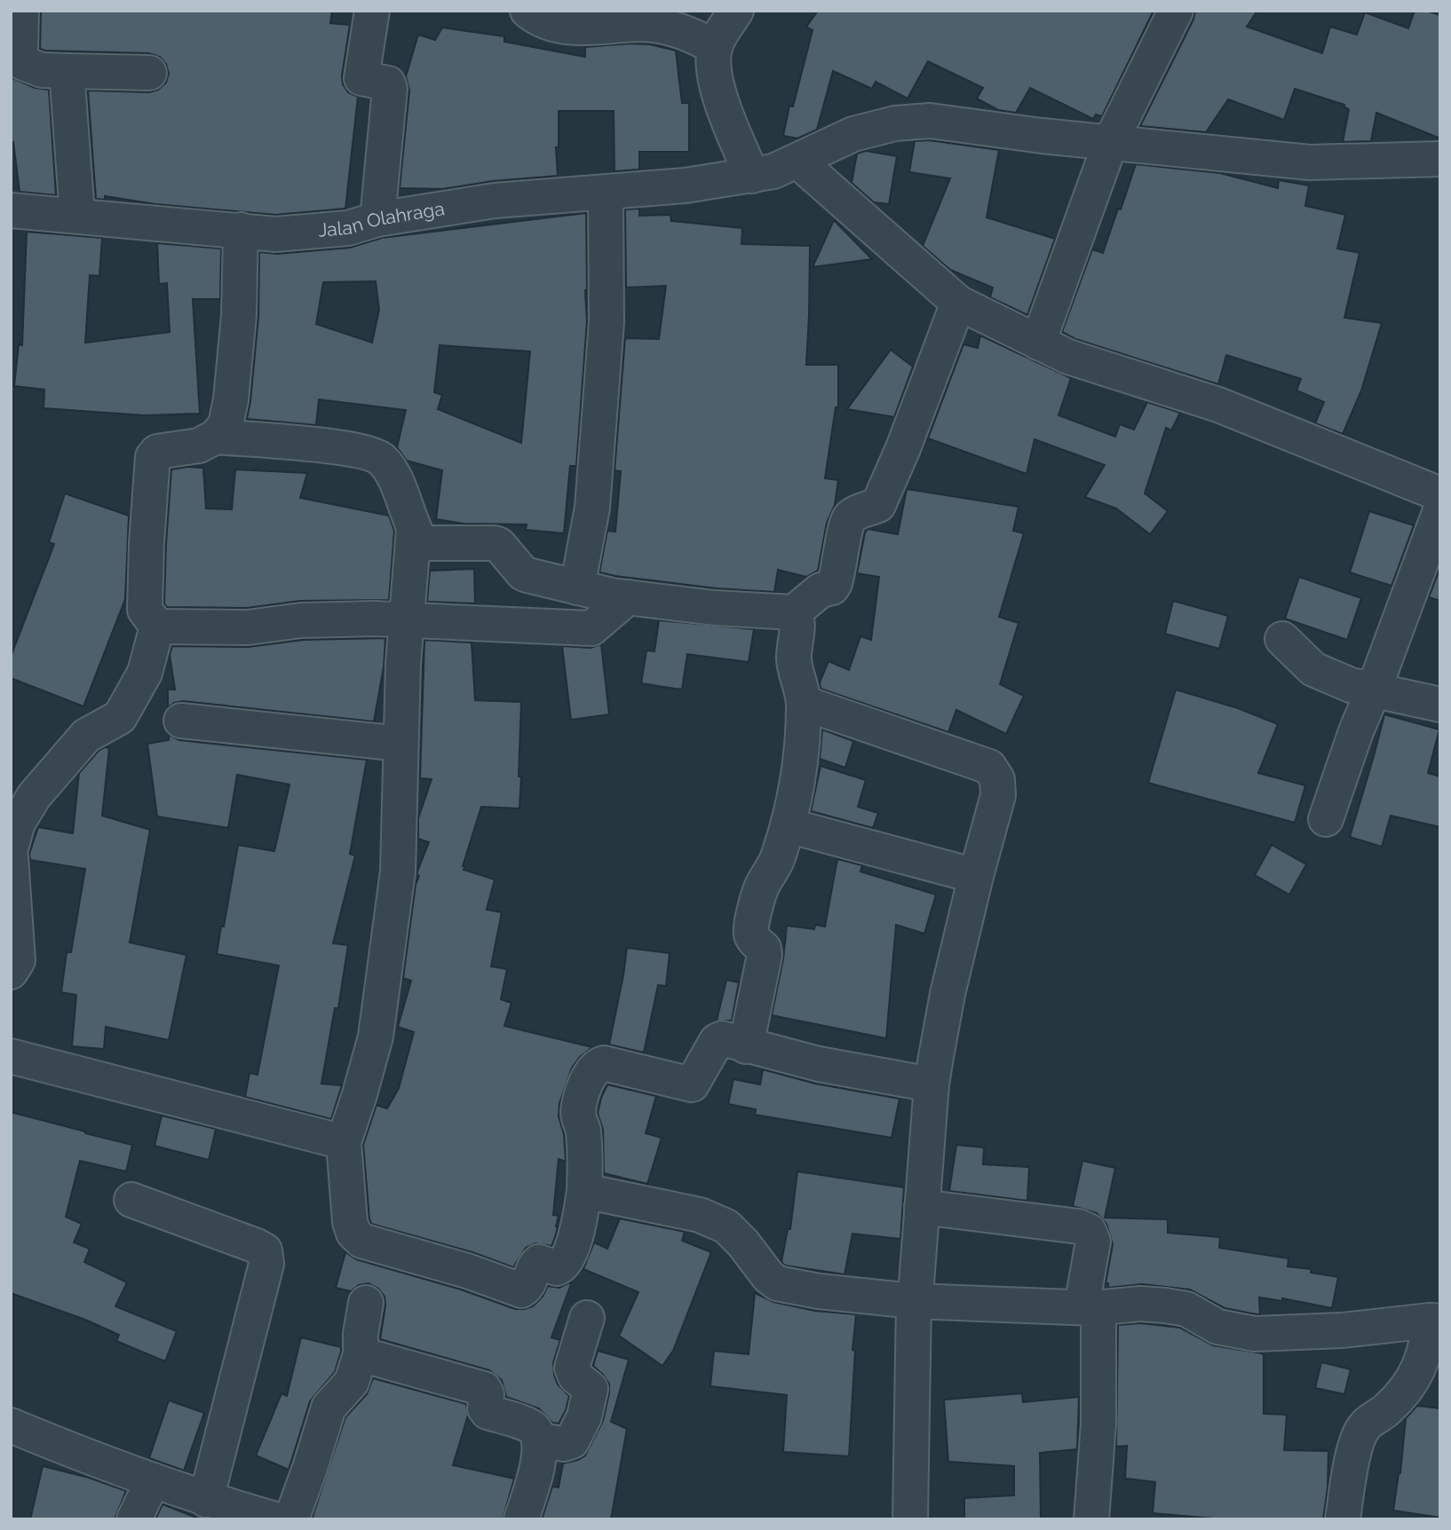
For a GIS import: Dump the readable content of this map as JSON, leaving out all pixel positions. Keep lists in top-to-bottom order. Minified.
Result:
{"streets":{"street":["Jalan Olahraga"]}}
